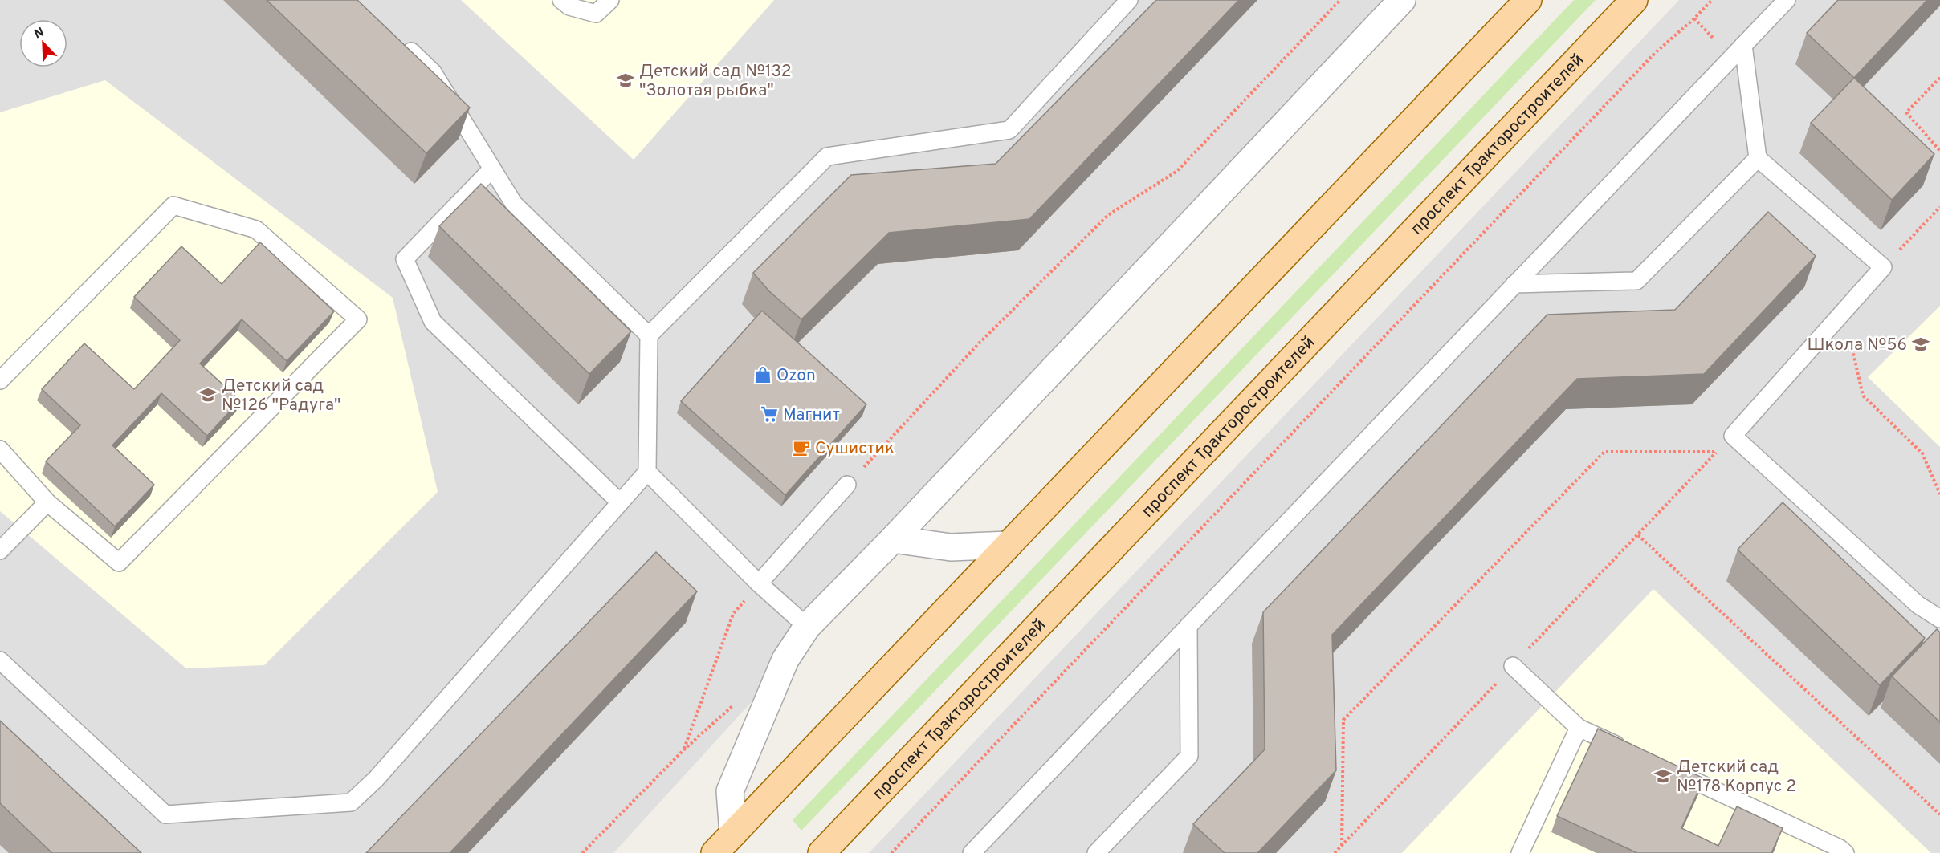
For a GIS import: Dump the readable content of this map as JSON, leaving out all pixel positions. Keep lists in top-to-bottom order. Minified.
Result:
{"streets":{"main road":["проспект Тракторостроителей"]},"places":{"school or university":["Детский сад №132 \"Золотая рыбка\"","Школа №56","Детский сад №126 \"Радуга\"","Детский сад №178 Корпус 2"],"shop":["Ozon"],"supermarket":["Магнит"],"cafe":["Сушистик"]},"north":"top left"}
